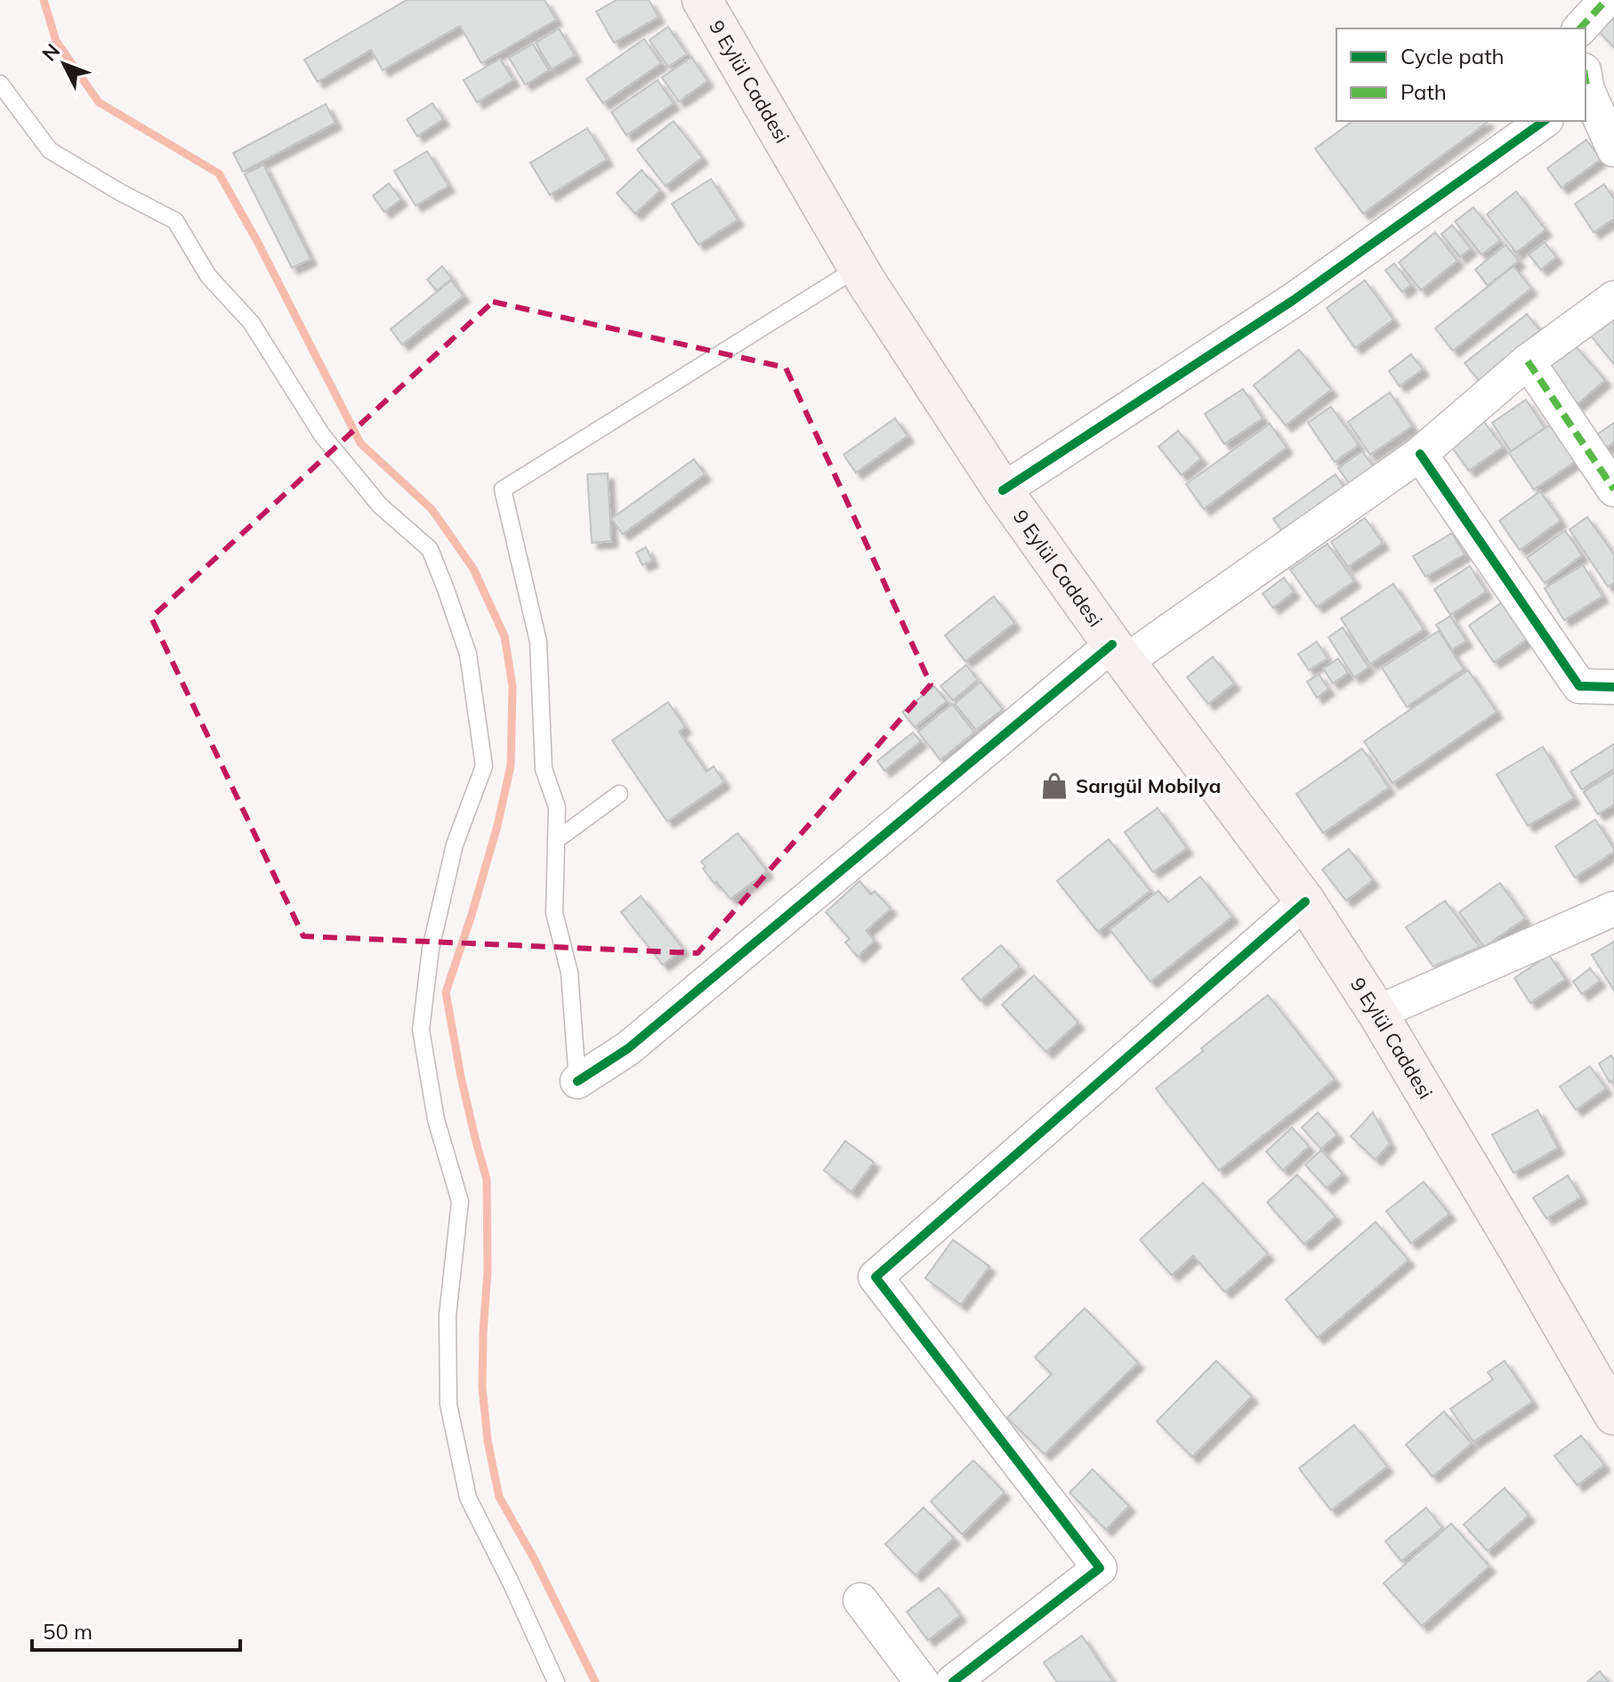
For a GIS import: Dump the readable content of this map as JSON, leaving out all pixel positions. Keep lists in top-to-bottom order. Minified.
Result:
{"streets":{"main road":["9 Eylül Caddesi"]},"places":{"shop":["Sarıgül Mobilya"]},"legend":["Cycle path","Path"],"scale_bar":"50 m","north":"top left"}
